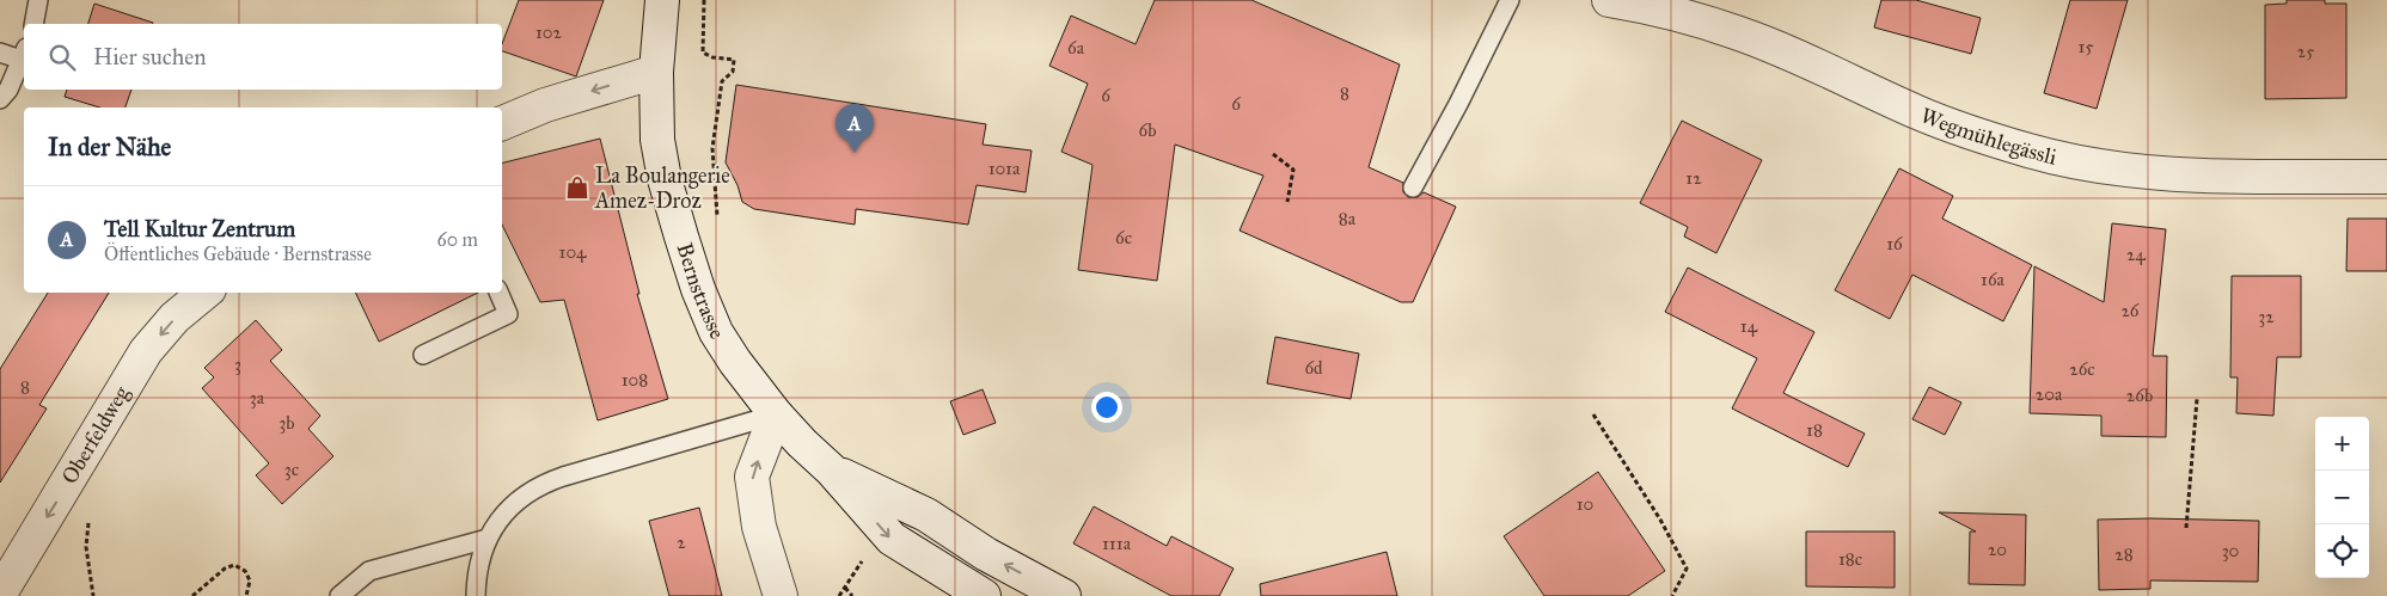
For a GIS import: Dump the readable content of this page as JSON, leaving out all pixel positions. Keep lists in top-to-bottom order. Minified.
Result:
{"streets":{"street":["Wegmühlegässli","Bernstrasse","Oberfeldweg"]},"one_way":["Oberfeldweg"],"places":{"shop":["La Boulangerie Amez-Droz"]},"house_numbers":["102","15","6a","25","8","6","6","6b","101a","12","8a","6c","16","104","24","16a","26","32","14","3","6d","26c","108","8","20a","26b","3a","3b","18","3c","10","2","111a","20","30","28","18c"],"page":{"search":"Hier suchen","pins":"A","heading":"In der Nähe","list":[{"mark":"A","name":"Tell Kultur Zentrum","note":"Öffentliches Gebäude · Bernstrasse","value":"60 m"}],"map_buttons":["+","−"]}}
